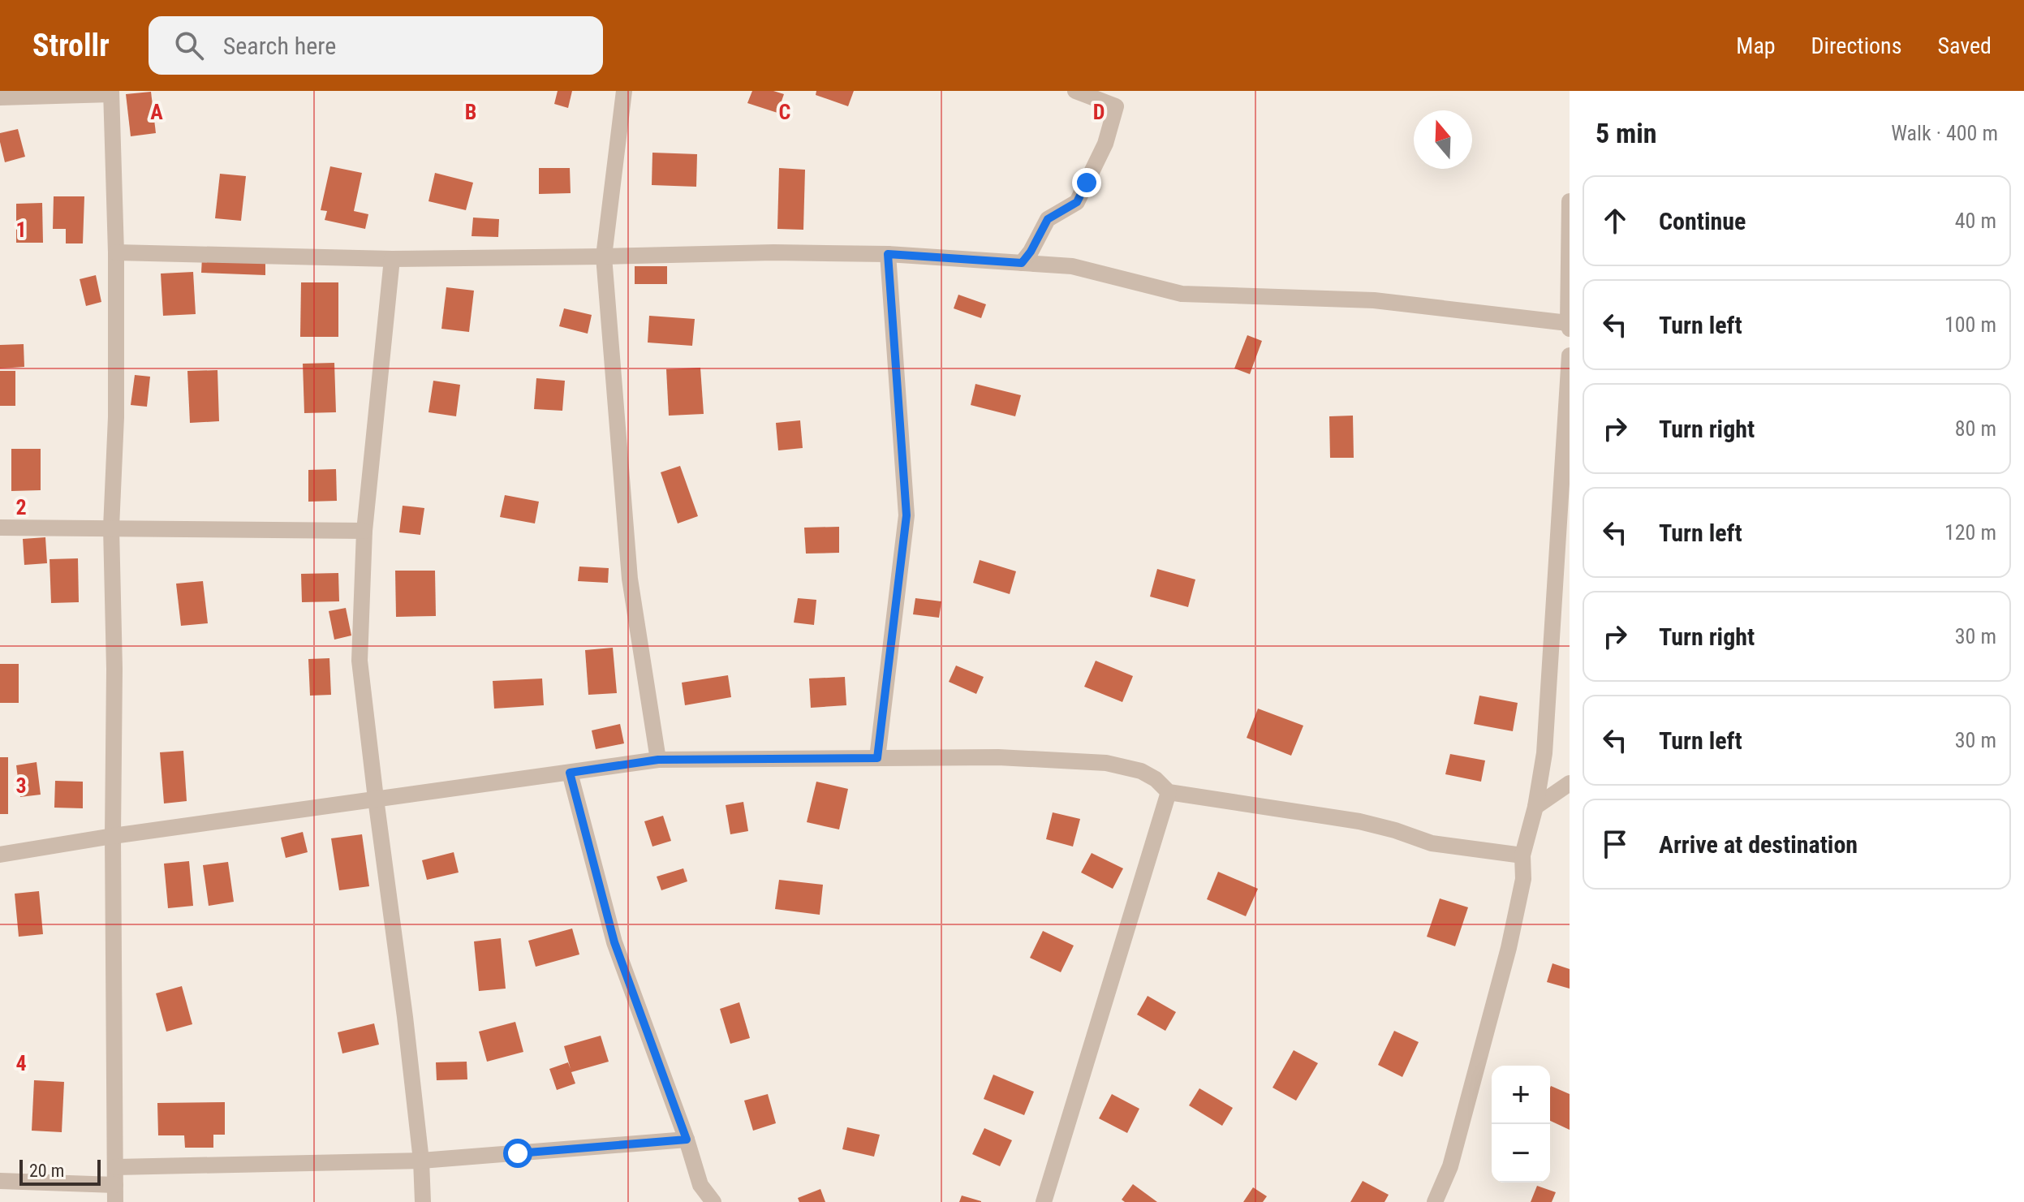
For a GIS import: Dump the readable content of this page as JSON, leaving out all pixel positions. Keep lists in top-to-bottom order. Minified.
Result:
{"scale_bar":"20 m","north":"top","page":{"header":"Strollr","search":"Search here","nav":["Map","Directions","Saved"],"heading":["5 min","Walk · 400 m"],"list":[["Continue","40 m"],["Turn left","100 m"],["Turn right","80 m"],["Turn left","120 m"],["Turn right","30 m"],["Turn left","30 m"],"Arrive at destination"],"map_buttons":["+","−"],"scale":"20 m"},"grid":{"columns":["A","B","C","D"],"rows":["1","2","3","4"]}}
